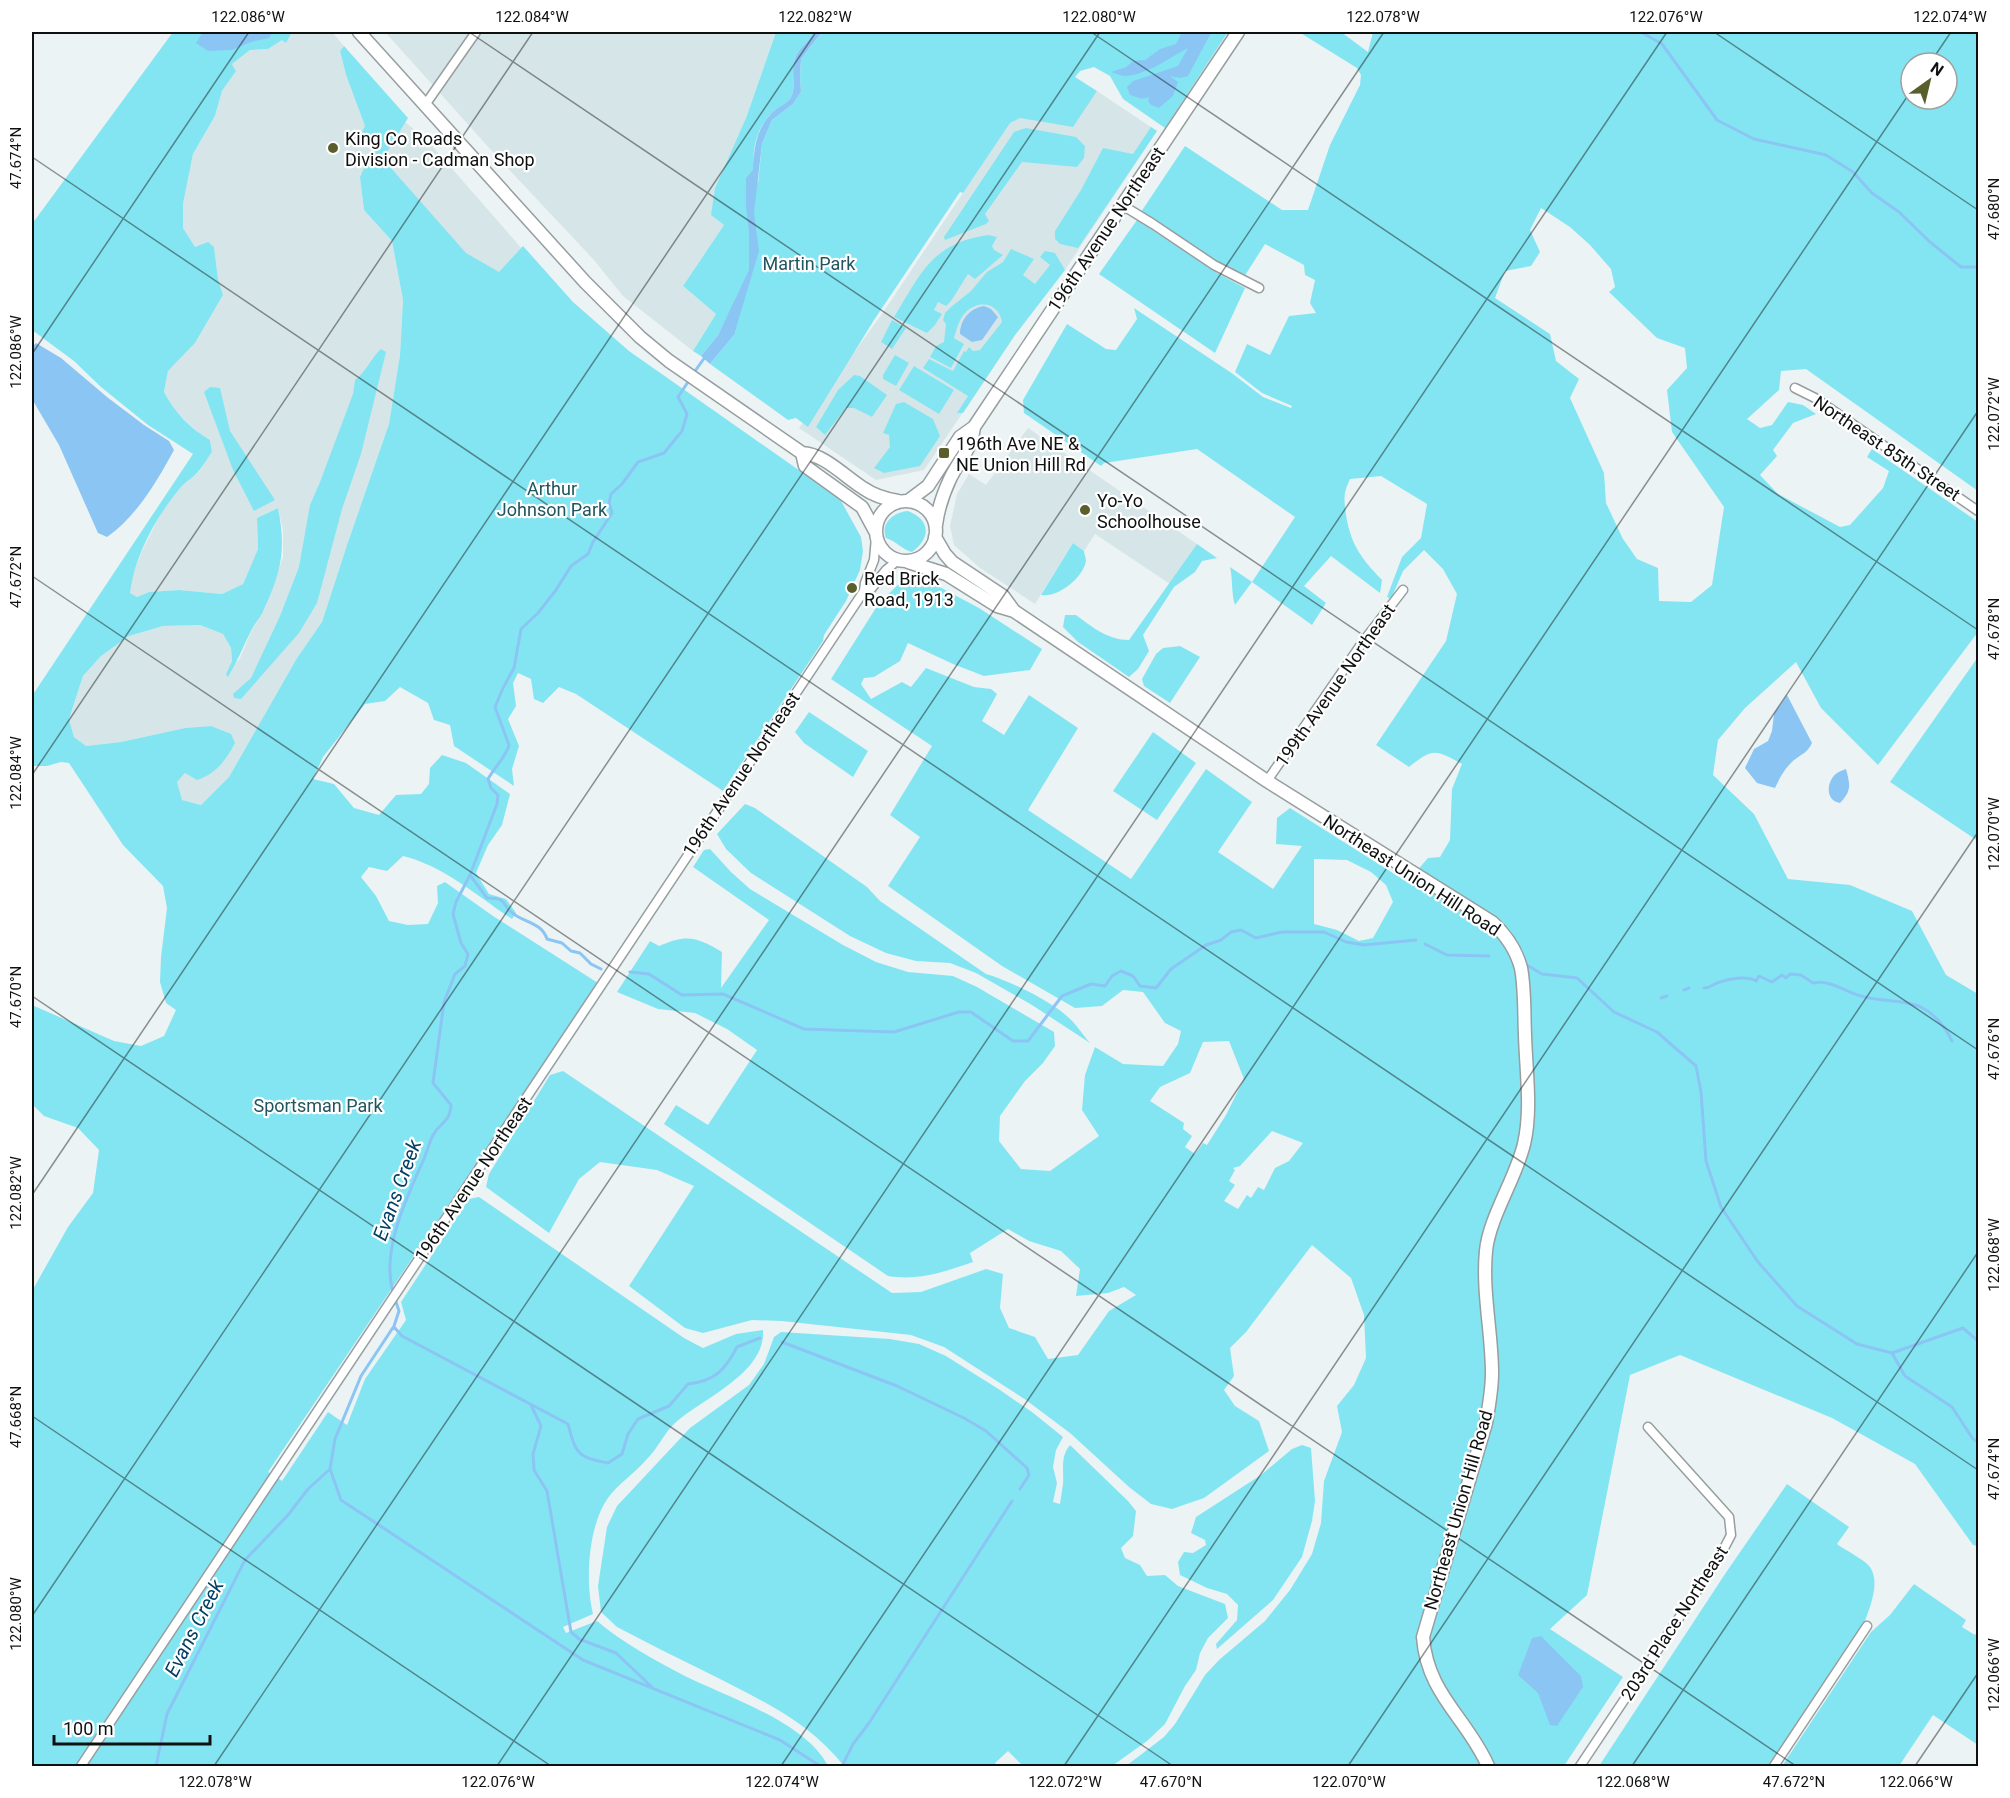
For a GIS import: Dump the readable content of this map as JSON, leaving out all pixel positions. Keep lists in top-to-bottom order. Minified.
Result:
{"streets":{"street":["196th Avenue Northeast","Northeast 85th Street","199th Avenue Northeast","Northeast Union Hill Road","203rd Place Northeast"]},"crossings":[["196th Avenue Northeast","Northeast Union Hill Road"],["199th Avenue Northeast","Northeast Union Hill Road"]],"water":["Evans Creek"],"parks":["Martin Park","Arthur Johnson Park","Sportsman Park"],"places":{"other":["King Co Roads Division - Cadman Shop","Yo-Yo Schoolhouse","Red Brick Road, 1913"],"transit":["196th Ave NE & NE Union Hill Rd"]},"scale_bar":"100 m","north":"top right","coordinates":["122.086°W","122.084°W","122.082°W","122.080°W","122.078°W","122.076°W","122.074°W","47.674°N","47.680°N","122.072°W","47.672°N","47.678°N","122.070°W","47.670°N","47.676°N","122.068°W","47.668°N","122.066°W"]}
